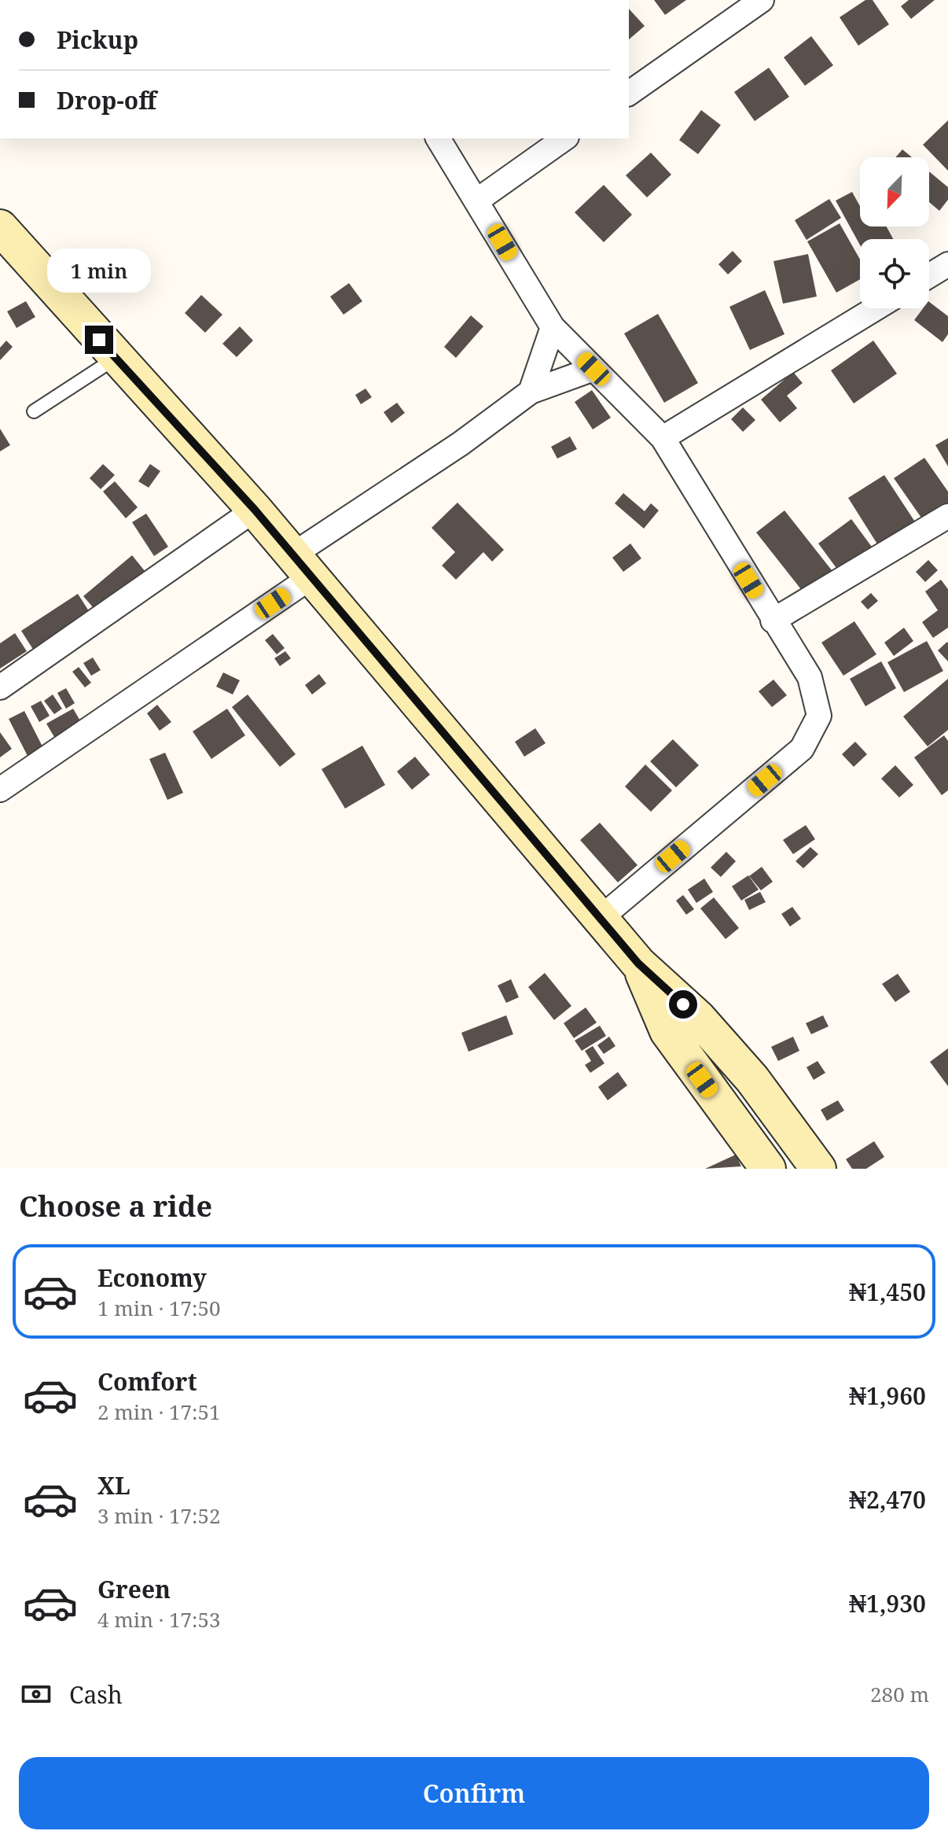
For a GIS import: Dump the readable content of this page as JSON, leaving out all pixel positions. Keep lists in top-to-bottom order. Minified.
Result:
{"north":"bottom left","page":{"banner":["Pickup","Drop-off"],"bubble":"1 min","heading":"Choose a ride","list":[{"name":"Economy","note":"1 min · 17:50","value":"₦1,450"},{"name":"Comfort","note":"2 min · 17:51","value":"₦1,960"},{"name":"XL","note":"3 min · 17:52","value":"₦2,470"},{"name":"Green","note":"4 min · 17:53","value":"₦1,930"}],"pay":["Cash","280 m"],"buttons":"Confirm"}}
